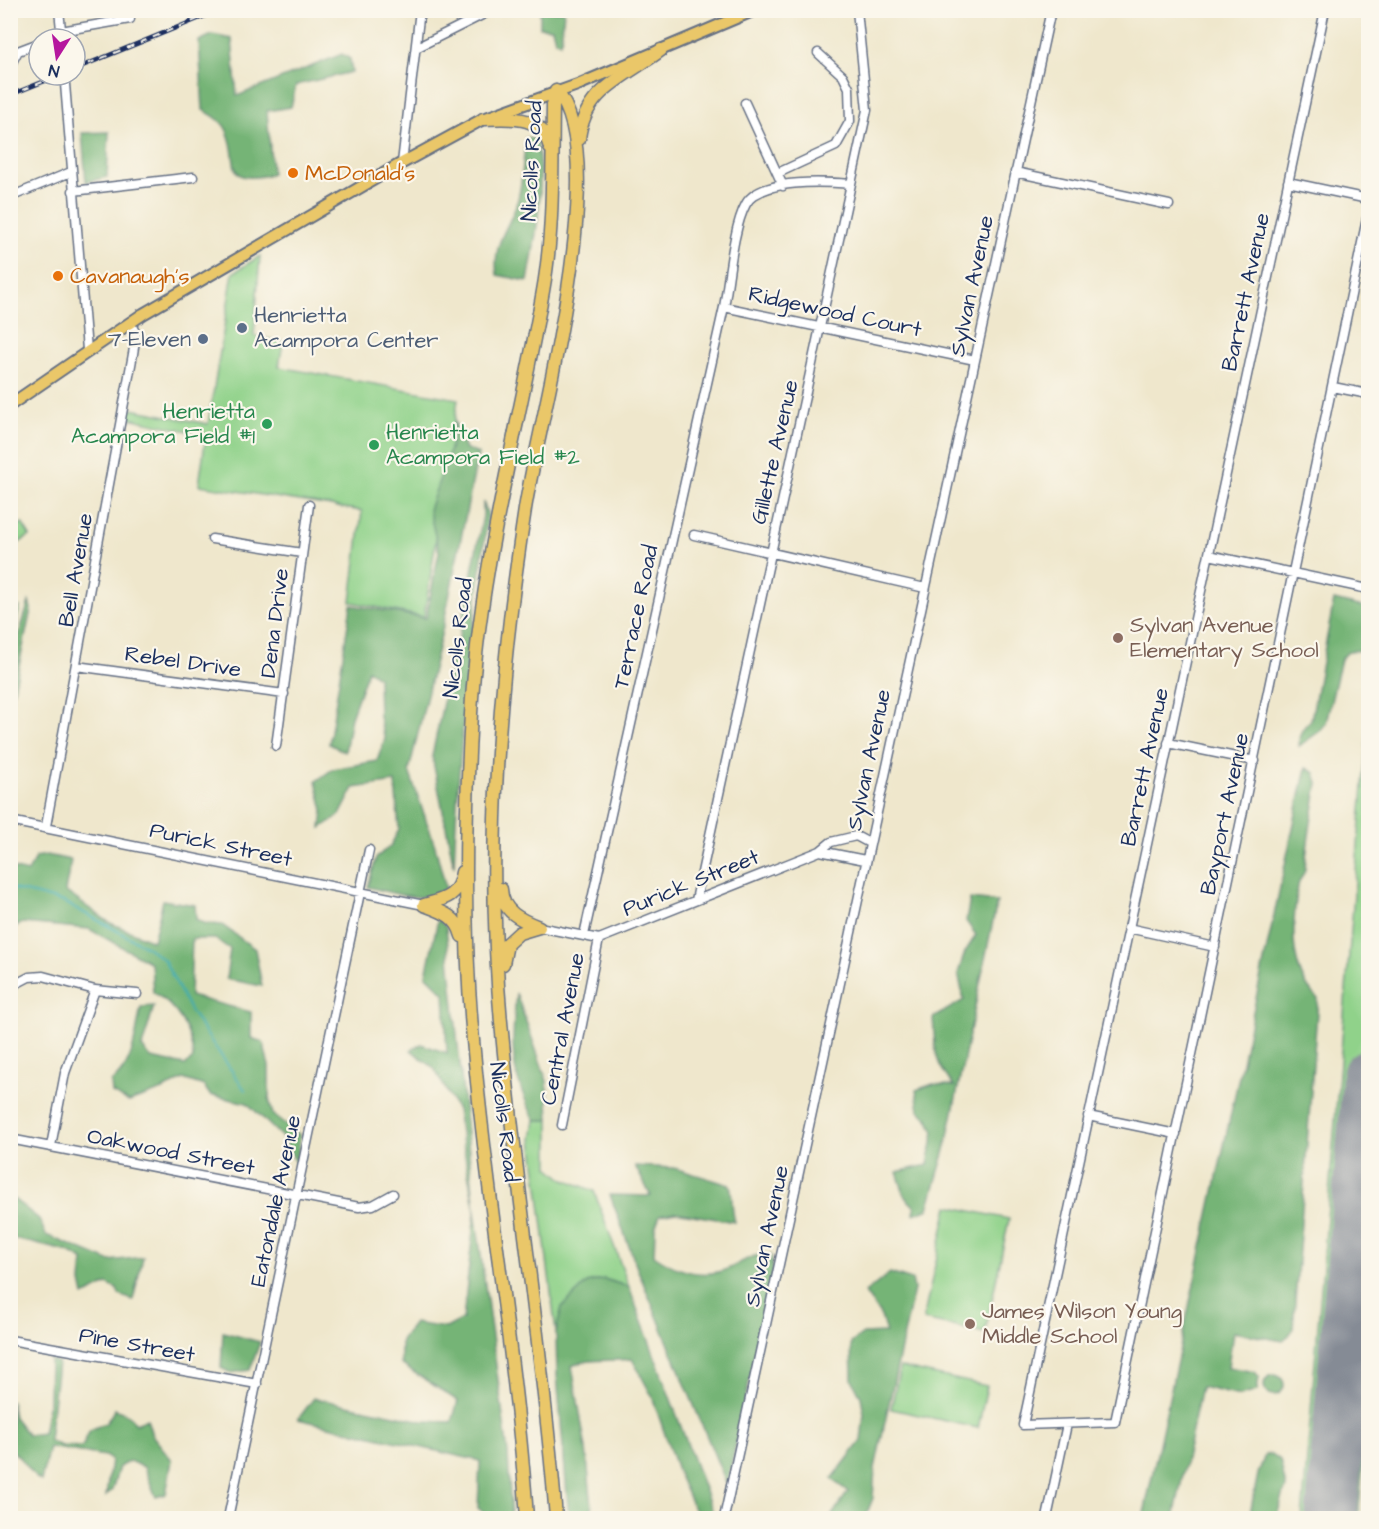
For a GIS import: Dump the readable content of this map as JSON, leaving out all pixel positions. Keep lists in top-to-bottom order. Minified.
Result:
{"streets":{"highway":["Nicolls Road"],"street":["Sylvan Avenue","Barrett Avenue","Ridgewood Court","Gillette Avenue","Bell Avenue","Terrace Road","Dena Drive","Rebel Drive","Bayport Avenue","Purick Street","Central Avenue","Oakwood Street","Eatondale Avenue","Pine Street"]},"crossings":[["Sylvan Avenue","Ridgewood Court"],["Sylvan Avenue","Purick Street"],["Barrett Avenue","Bayport Avenue"],["Ridgewood Court","Gillette Avenue"],["Ridgewood Court","Terrace Road"],["Gillette Avenue","Purick Street"],["Bell Avenue","Rebel Drive"],["Bell Avenue","Purick Street"],["Dena Drive","Rebel Drive"],["Purick Street","Central Avenue"],["Purick Street","Eatondale Avenue"],["Oakwood Street","Eatondale Avenue"],["Eatondale Avenue","Pine Street"]],"places":["McDonald's","Cavanaugh's","Henrietta Acampora Center","7-Eleven","Henrietta Acampora Field #1","Henrietta Acampora Field #2","Sylvan Avenue Elementary School","James Wilson Young Middle School"],"north":"bottom"}
